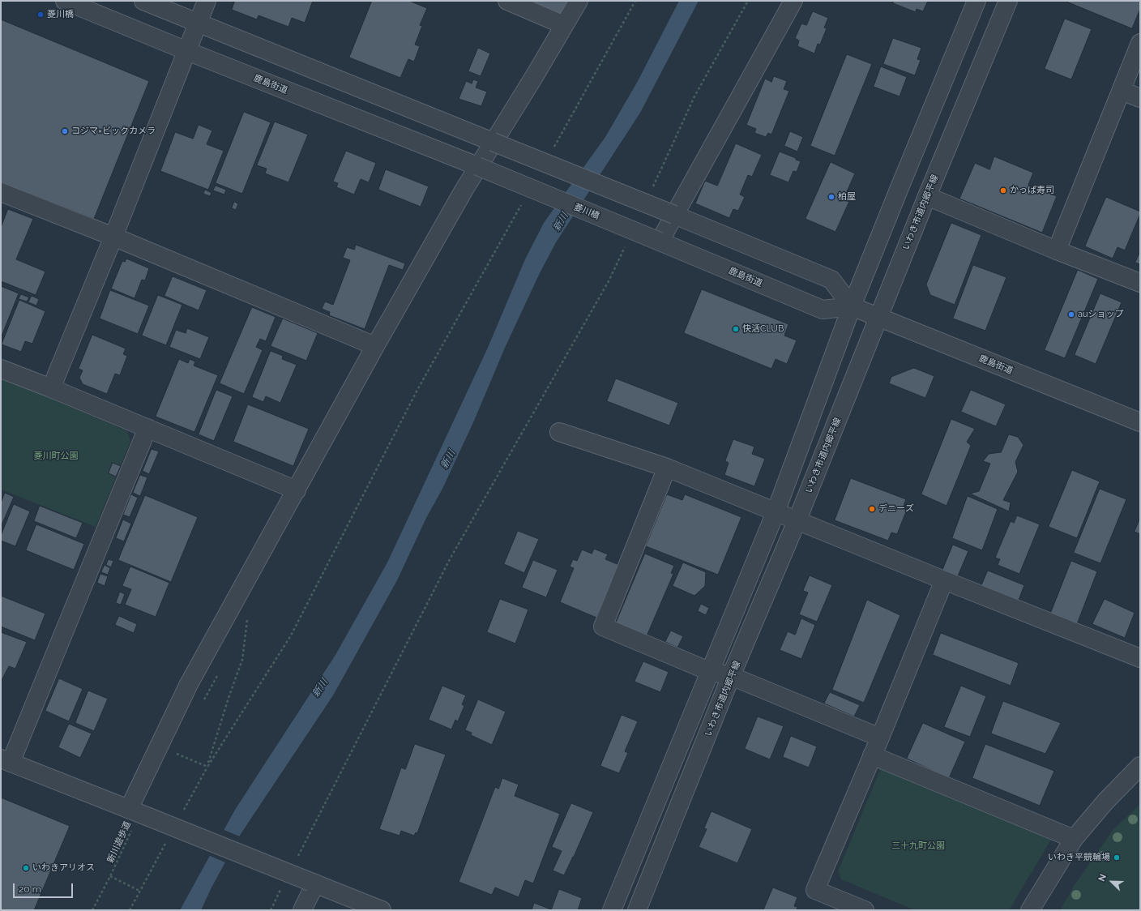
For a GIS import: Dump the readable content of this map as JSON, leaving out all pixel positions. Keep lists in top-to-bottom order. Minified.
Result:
{"streets":{"street":["鹿島街道","菱川橋","いわき市道内郷平線"],"path":["新川遊歩道"]},"crossings":[["鹿島街道","菱川橋"],["鹿島街道","いわき市道内郷平線"]],"water":["新川"],"parks":["菱川町公園","三十九町公園"],"places":["菱川橋","コジマ×ビックカメラ","かっぱ寿司","柏屋","auショップ","快活CLUB","デニーズ","いわき平競輪場","いわきアリオス"],"scale_bar":"20 m","north":"top left"}
